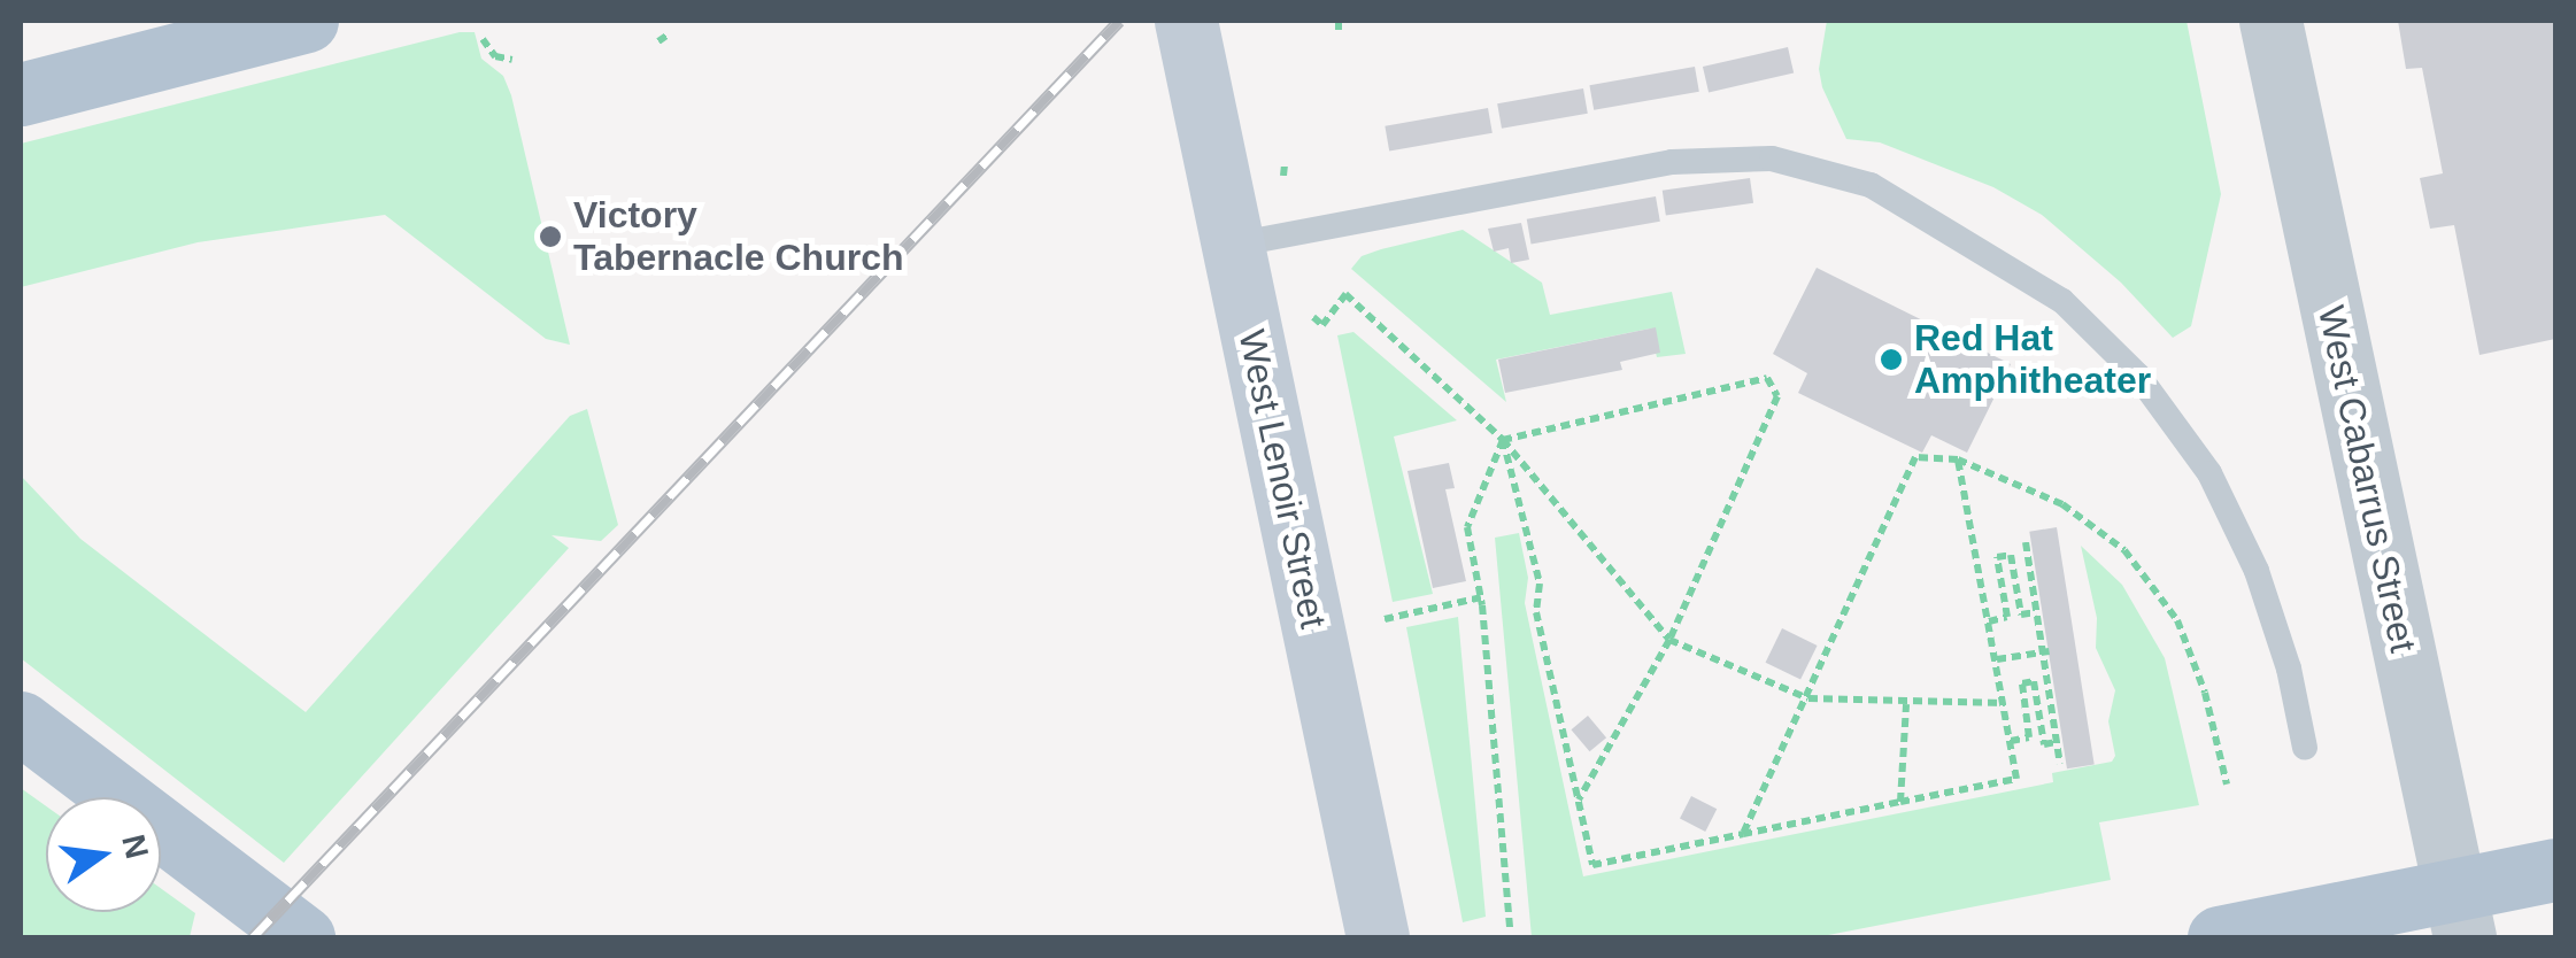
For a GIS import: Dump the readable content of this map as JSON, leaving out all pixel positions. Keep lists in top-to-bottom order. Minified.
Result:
{"streets":{"main road":["West Lenoir Street"],"street":["West Cabarrus Street"]},"places":["Victory Tabernacle Church","Red Hat Amphitheater"],"north":"right"}
